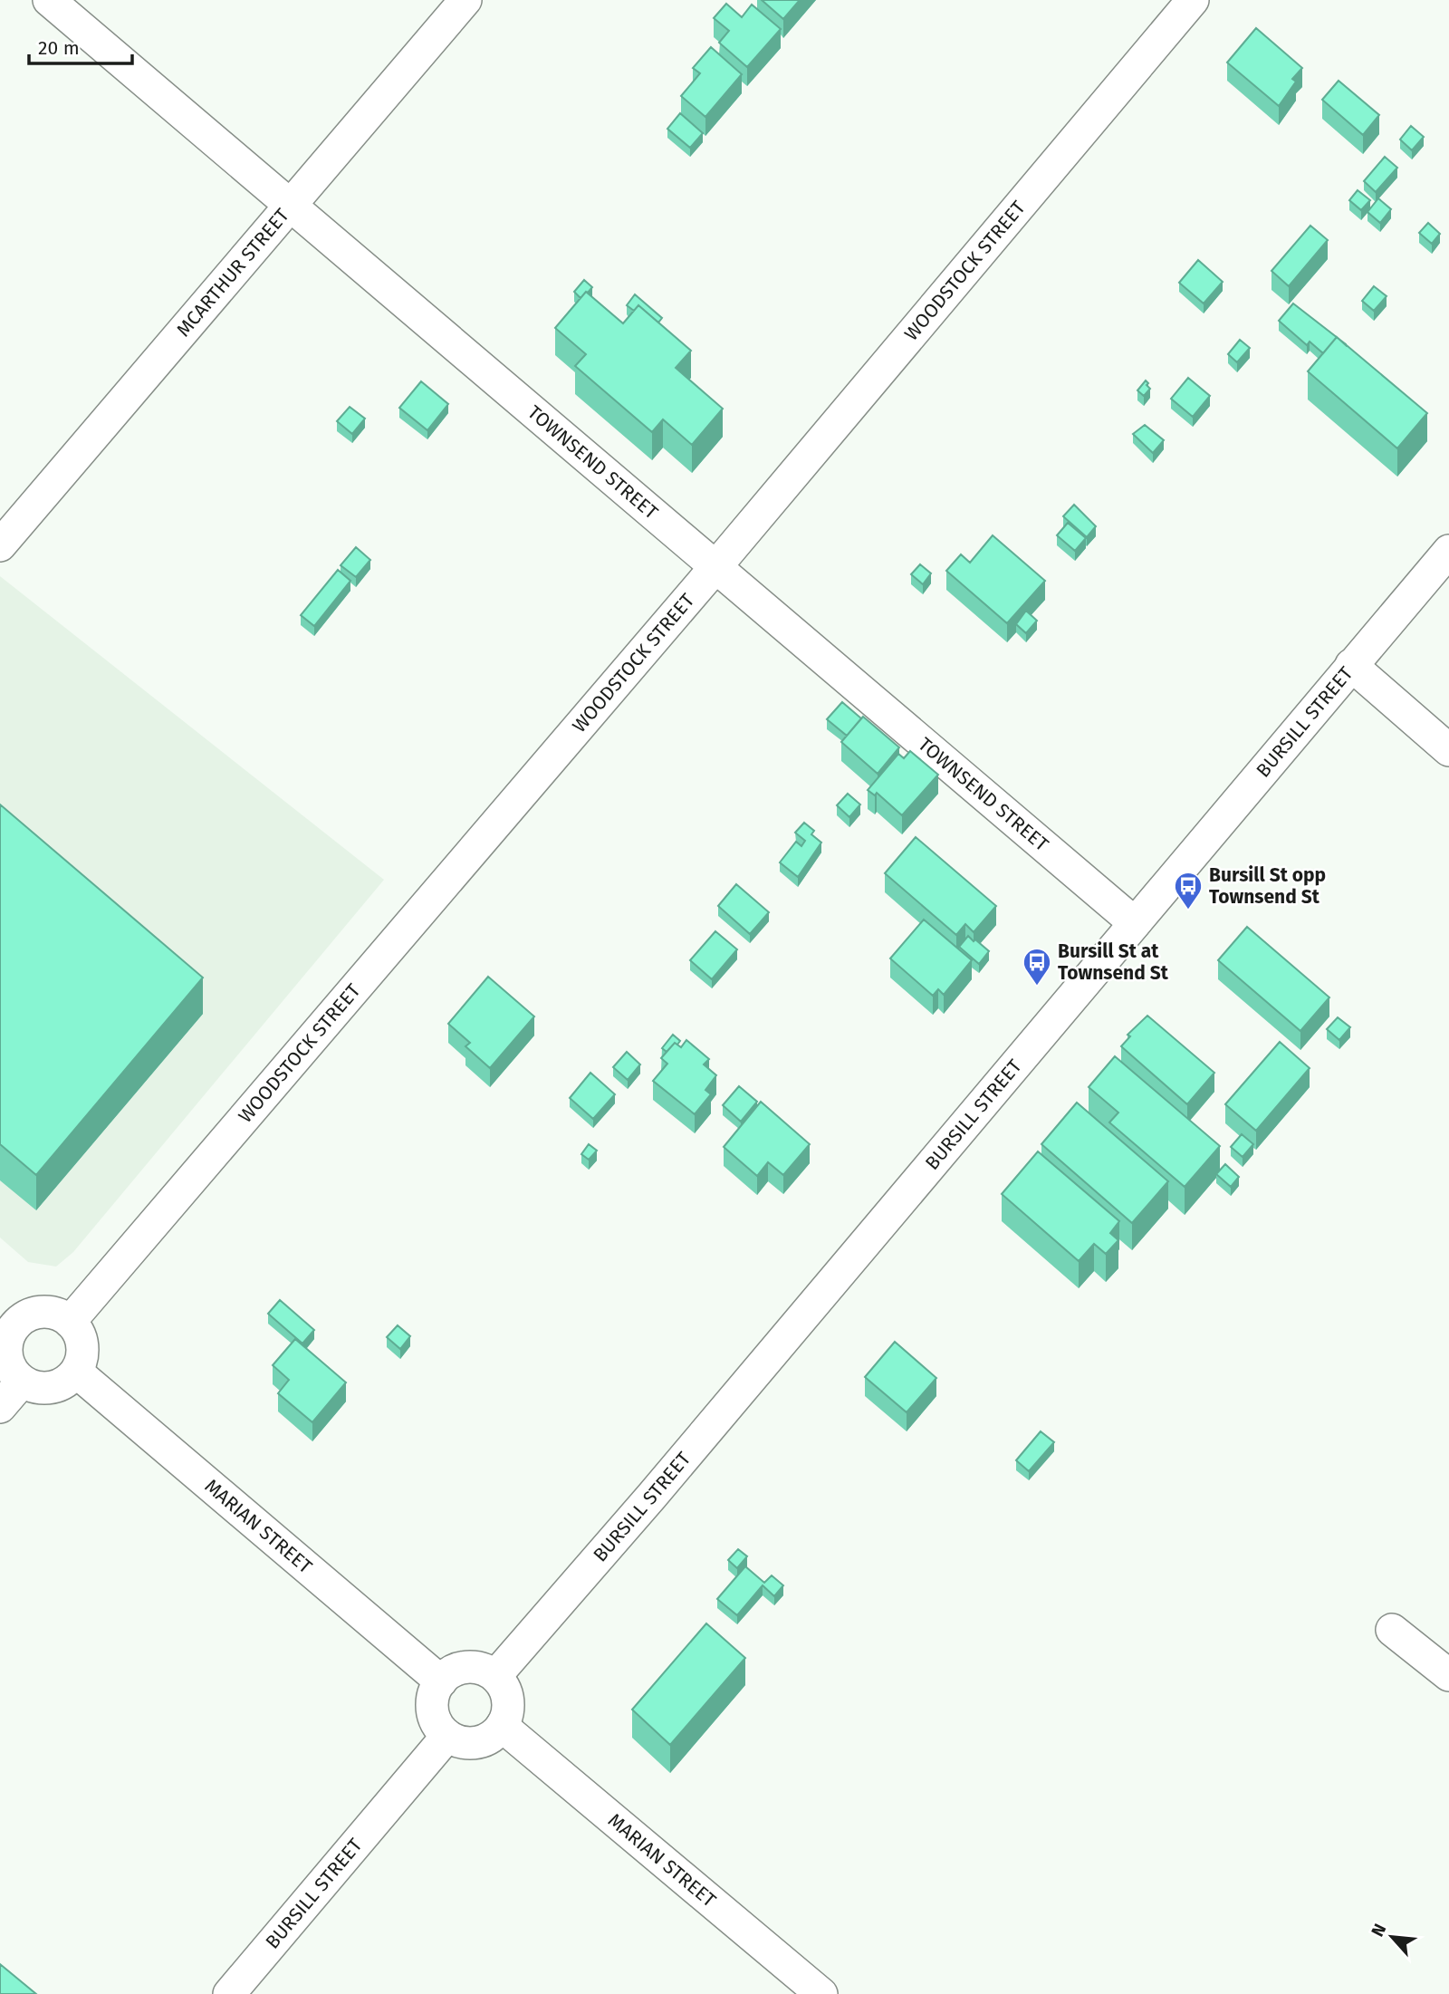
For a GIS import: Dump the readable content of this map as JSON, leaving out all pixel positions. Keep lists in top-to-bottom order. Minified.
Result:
{"streets":{"street":["WOODSTOCK STREET","MCARTHUR STREET","TOWNSEND STREET","BURSILL STREET","MARIAN STREET"]},"crossings":[["WOODSTOCK STREET","TOWNSEND STREET"],["WOODSTOCK STREET","MARIAN STREET"],["MCARTHUR STREET","TOWNSEND STREET"],["TOWNSEND STREET","BURSILL STREET"],["BURSILL STREET","MARIAN STREET"]],"places":{"bus stop":["Bursill St opp Townsend St","Bursill St at Townsend St"]},"scale_bar":"20 m","north":"top left"}
